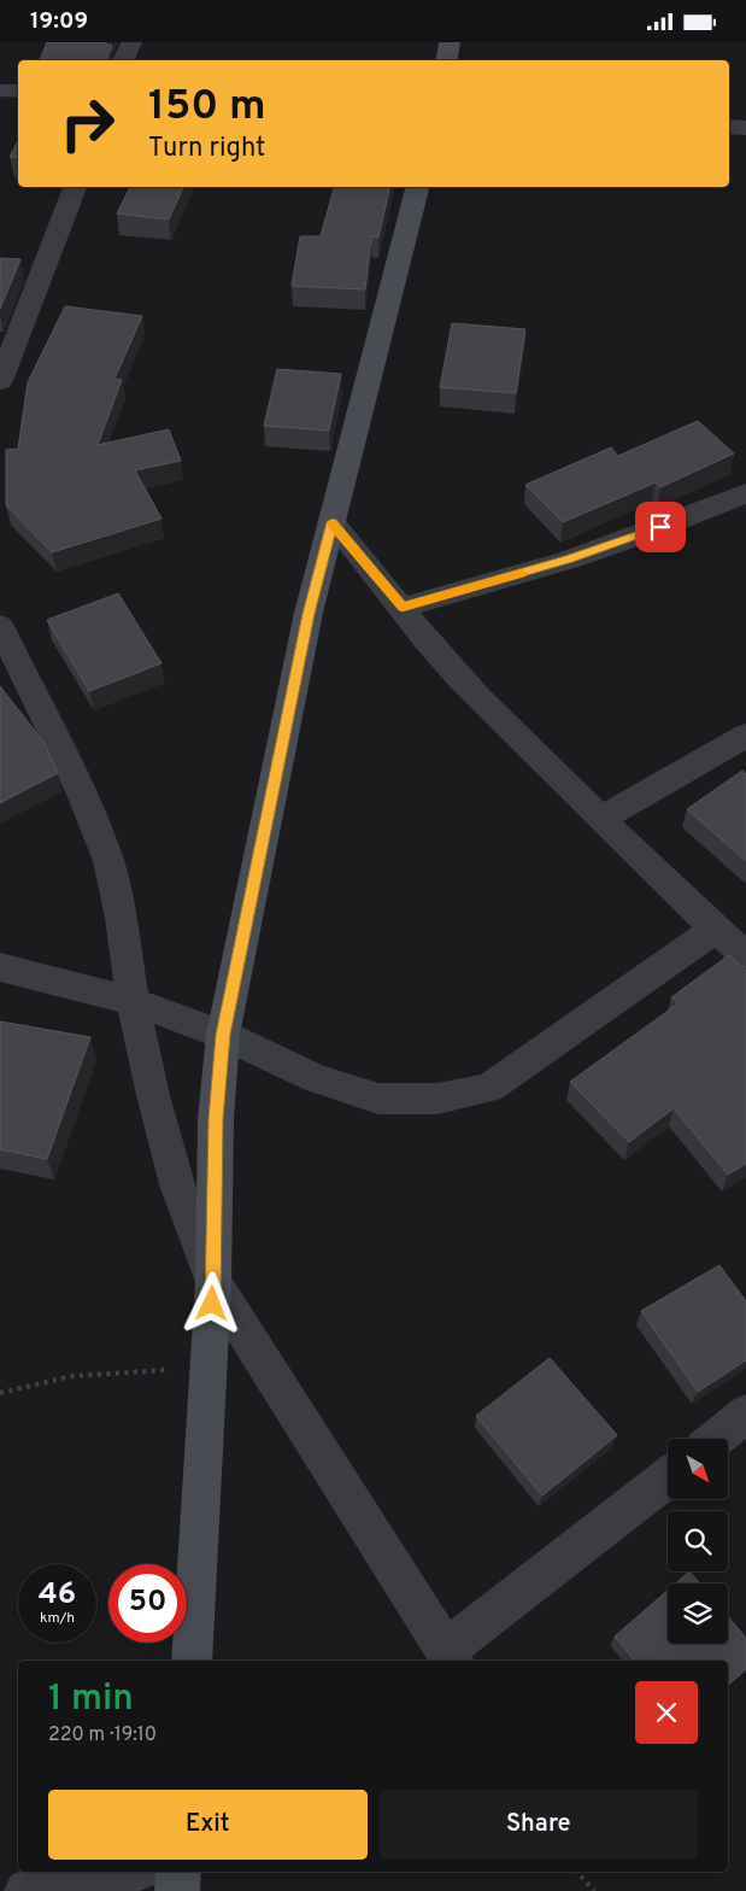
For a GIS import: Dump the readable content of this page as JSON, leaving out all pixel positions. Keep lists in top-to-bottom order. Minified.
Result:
{"north":"bottom right","page":{"status":"19:09","turn":["150 m","Turn right"],"speed":"46 km/h","limit":"50","heading":["1 min","220 m · 19:10"],"buttons":["Exit","Share"]}}
